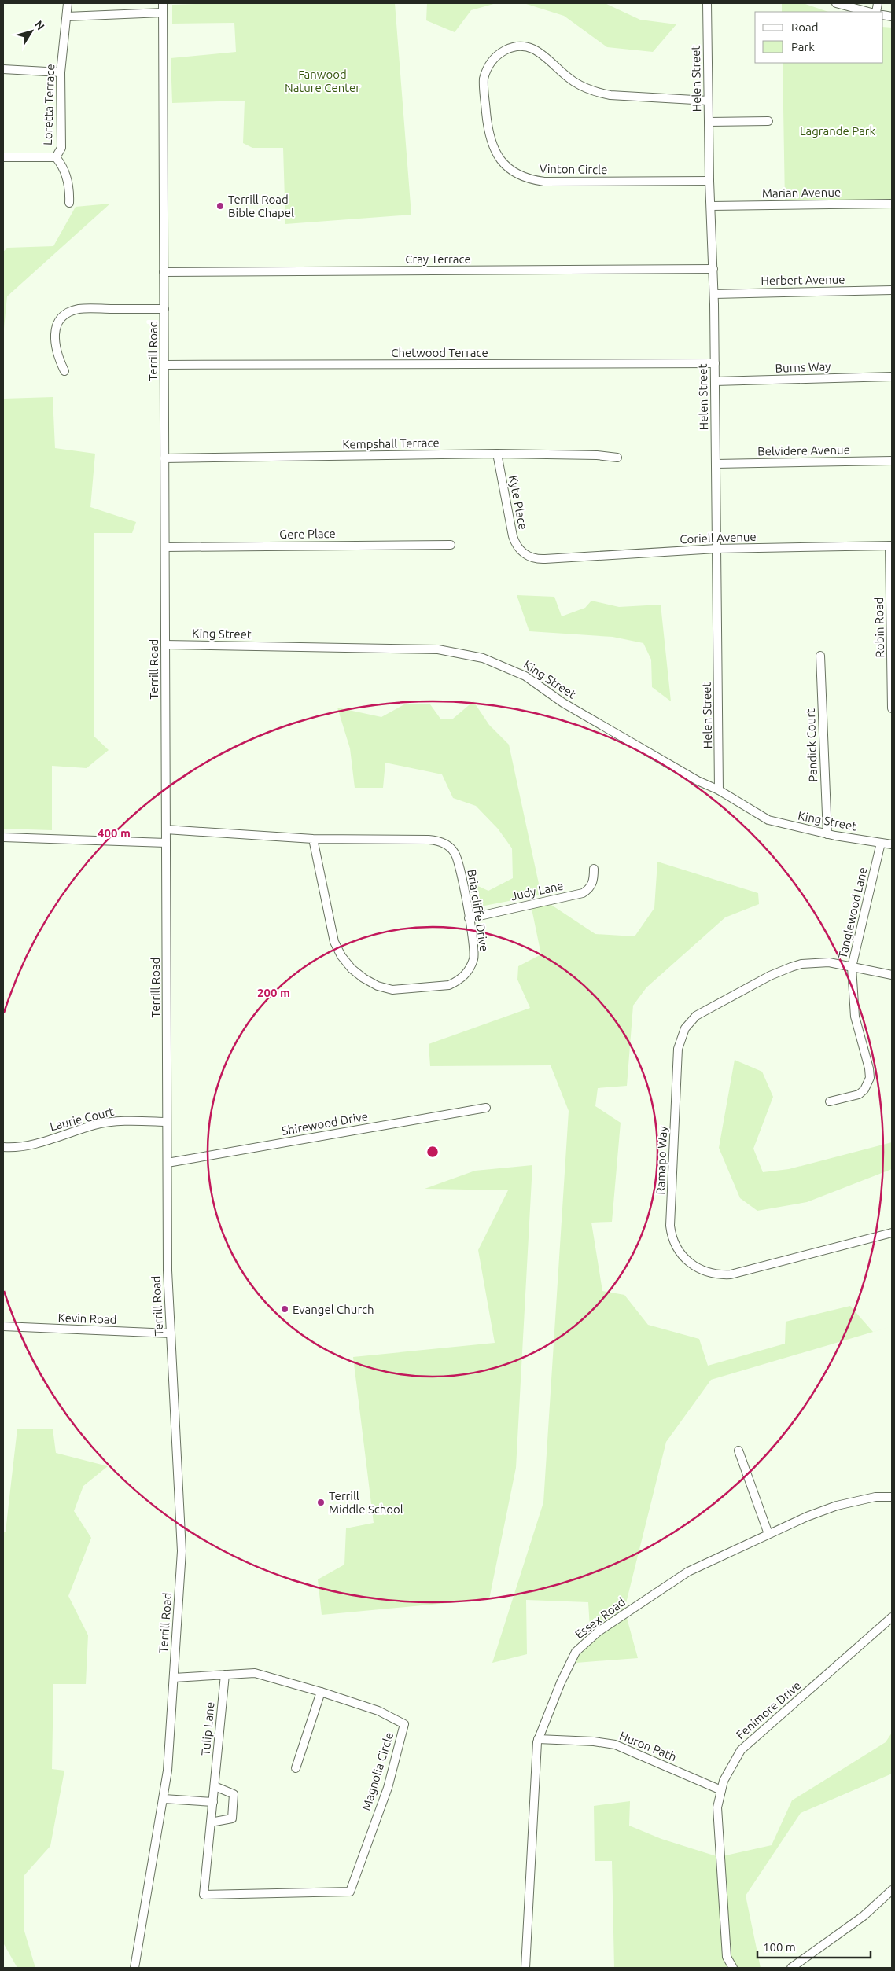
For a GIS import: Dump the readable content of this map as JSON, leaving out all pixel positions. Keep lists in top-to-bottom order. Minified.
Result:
{"streets":{"street":["Helen Street","Loretta Terrace","Vinton Circle","Marian Avenue","Cray Terrace","Herbert Avenue","Terrill Road","Chetwood Terrace","Burns Way","Kempshall Terrace","Belvidere Avenue","Kyte Place","Gere Place","Coriell Avenue","Robin Road","King Street","Pandick Court","Judy Lane","Briarcliffe Drive","Tanglewood Lane","Laurie Court","Shirewood Drive","Ramapo Way","Kevin Road","Essex Road","Fenimore Drive","Tulip Lane","Huron Path","Magnolia Circle"]},"crossings":[["Helen Street","Vinton Circle"],["Helen Street","Marian Avenue"],["Helen Street","Cray Terrace"],["Helen Street","Herbert Avenue"],["Helen Street","Chetwood Terrace"],["Helen Street","Burns Way"],["Helen Street","Belvidere Avenue"],["Helen Street","Coriell Avenue"],["Helen Street","King Street"],["Cray Terrace","Terrill Road"],["Terrill Road","Chetwood Terrace"],["Terrill Road","Kempshall Terrace"],["Terrill Road","Gere Place"],["Terrill Road","King Street"],["Terrill Road","Briarcliffe Drive"],["Terrill Road","Laurie Court"],["Terrill Road","Shirewood Drive"],["Terrill Road","Kevin Road"],["Terrill Road","Magnolia Circle"],["Kempshall Terrace","Kyte Place"],["Kyte Place","Coriell Avenue"],["Coriell Avenue","Robin Road"],["King Street","Pandick Court"],["King Street","Tanglewood Lane"],["Judy Lane","Briarcliffe Drive"],["Tanglewood Lane","Ramapo Way"],["Essex Road","Huron Path"],["Fenimore Drive","Huron Path"],["Tulip Lane","Magnolia Circle"]],"parks":["Fanwood Nature Center","Lagrande Park"],"places":["Terrill Road Bible Chapel","Evangel Church","Terrill Middle School"],"legend":["Road","Park"],"scale_bar":"100 m","north":"top right","rings":["400 m","200 m"]}
